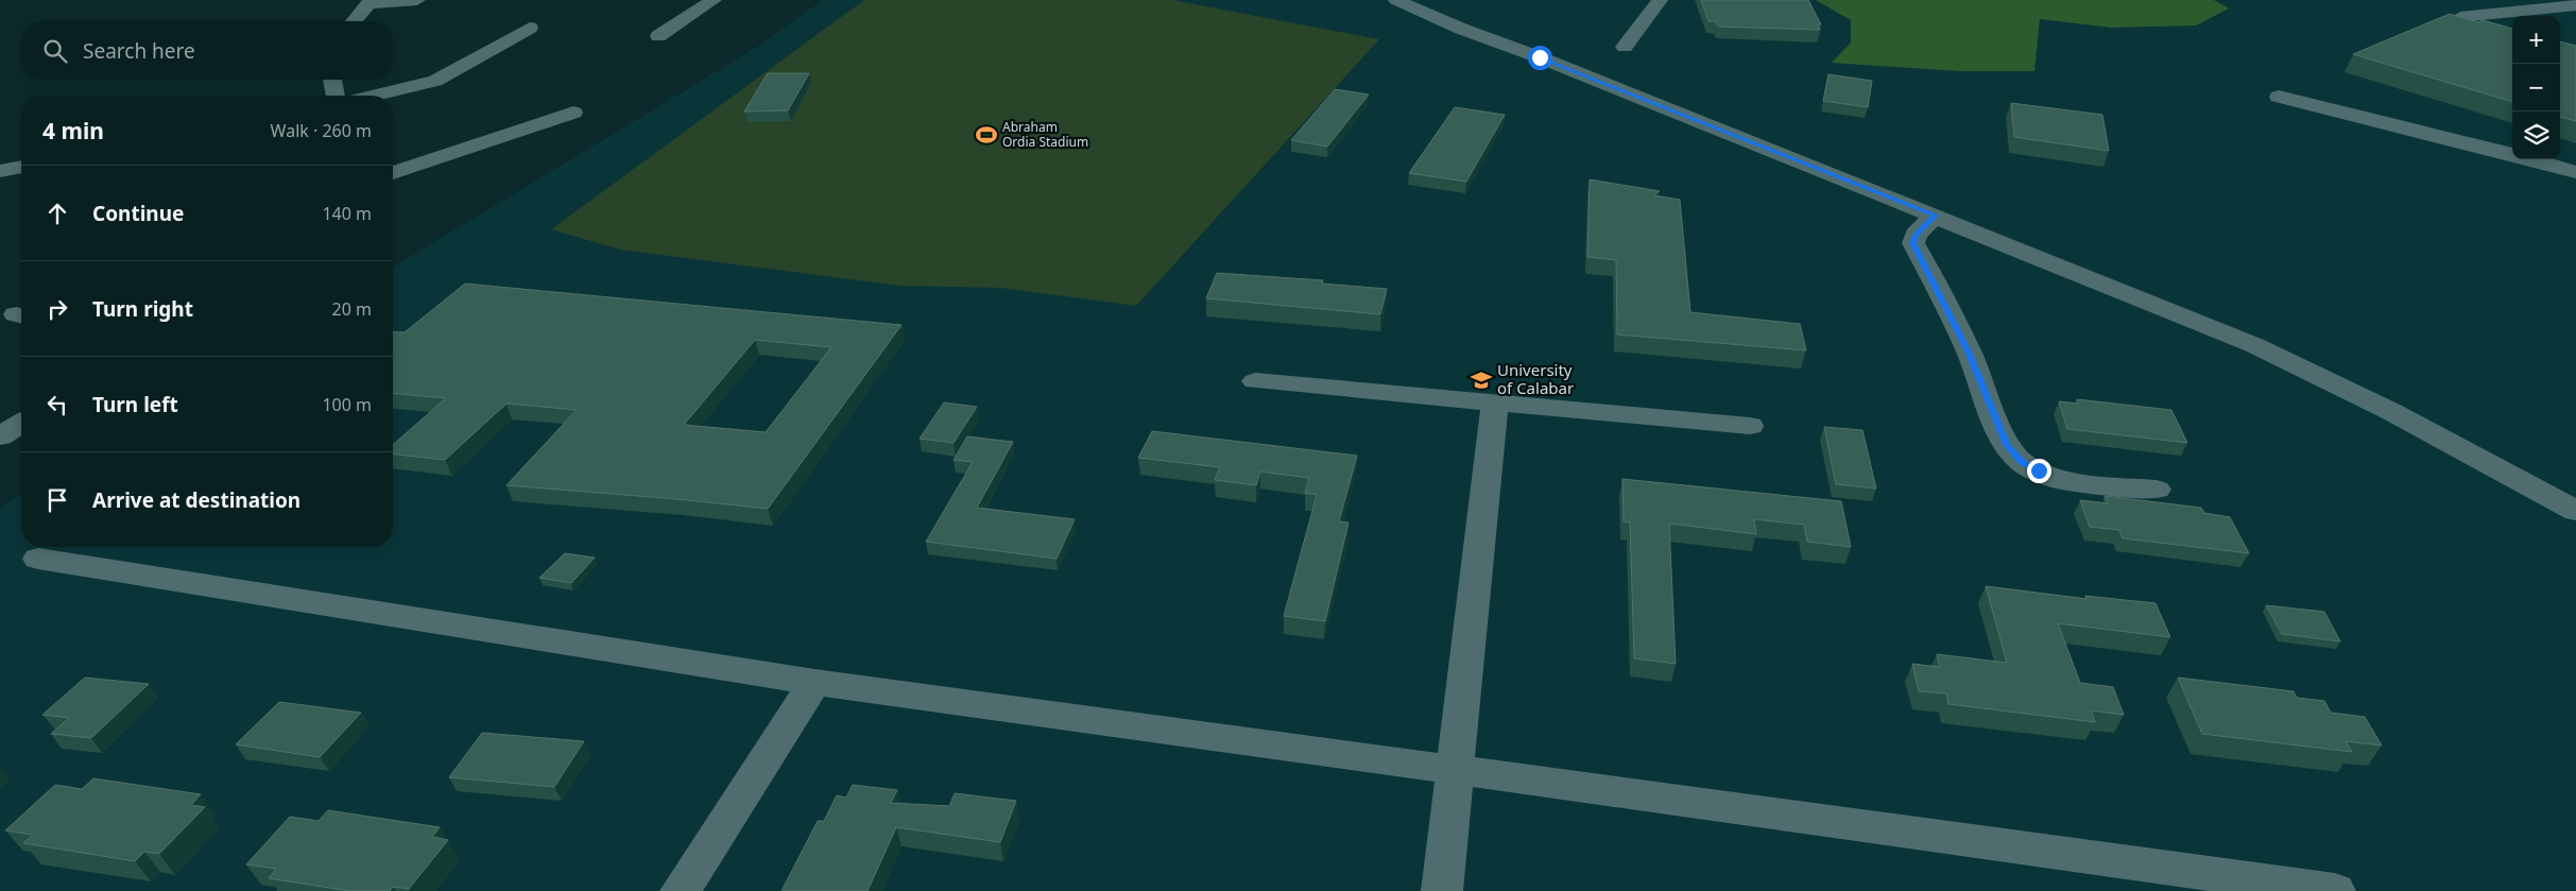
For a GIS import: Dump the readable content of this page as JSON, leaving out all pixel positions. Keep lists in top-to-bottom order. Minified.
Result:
{"places":{"sports":["Abraham Ordia Stadium"],"school or university":["University of Calabar"]},"page":{"map_buttons":["+","−"],"search":"Search here","heading":["4 min","Walk · 260 m"],"list":[["Continue","140 m"],["Turn right","20 m"],["Turn left","100 m"],"Arrive at destination"]}}
